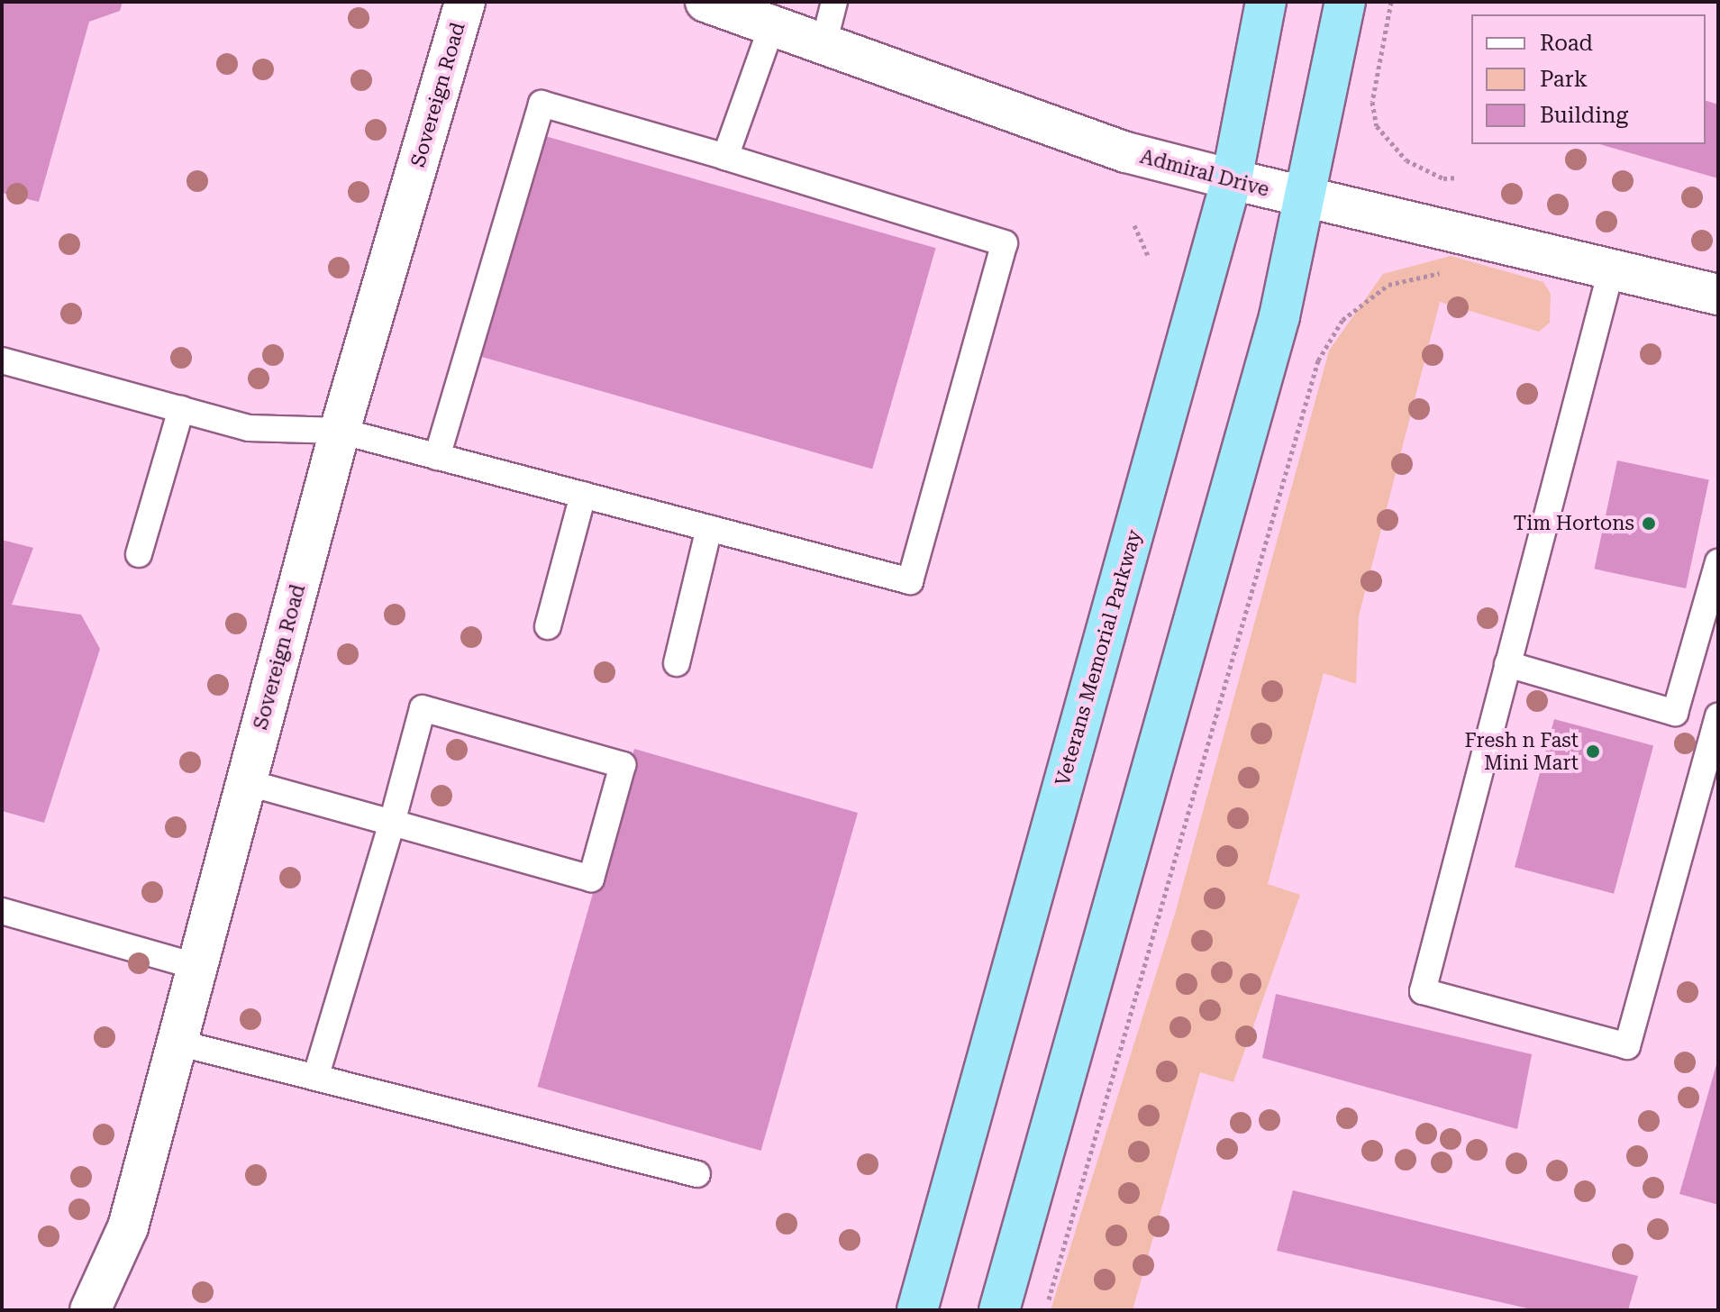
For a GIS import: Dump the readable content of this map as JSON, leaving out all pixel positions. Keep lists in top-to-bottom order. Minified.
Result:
{"streets":{"highway":["Veterans Memorial Parkway"],"street":["Sovereign Road","Admiral Drive"]},"crossings":[["Admiral Drive","Veterans Memorial Parkway"]],"places":["Tim Hortons","Fresh n Fast Mini Mart"],"legend":["Road","Park","Building"]}
